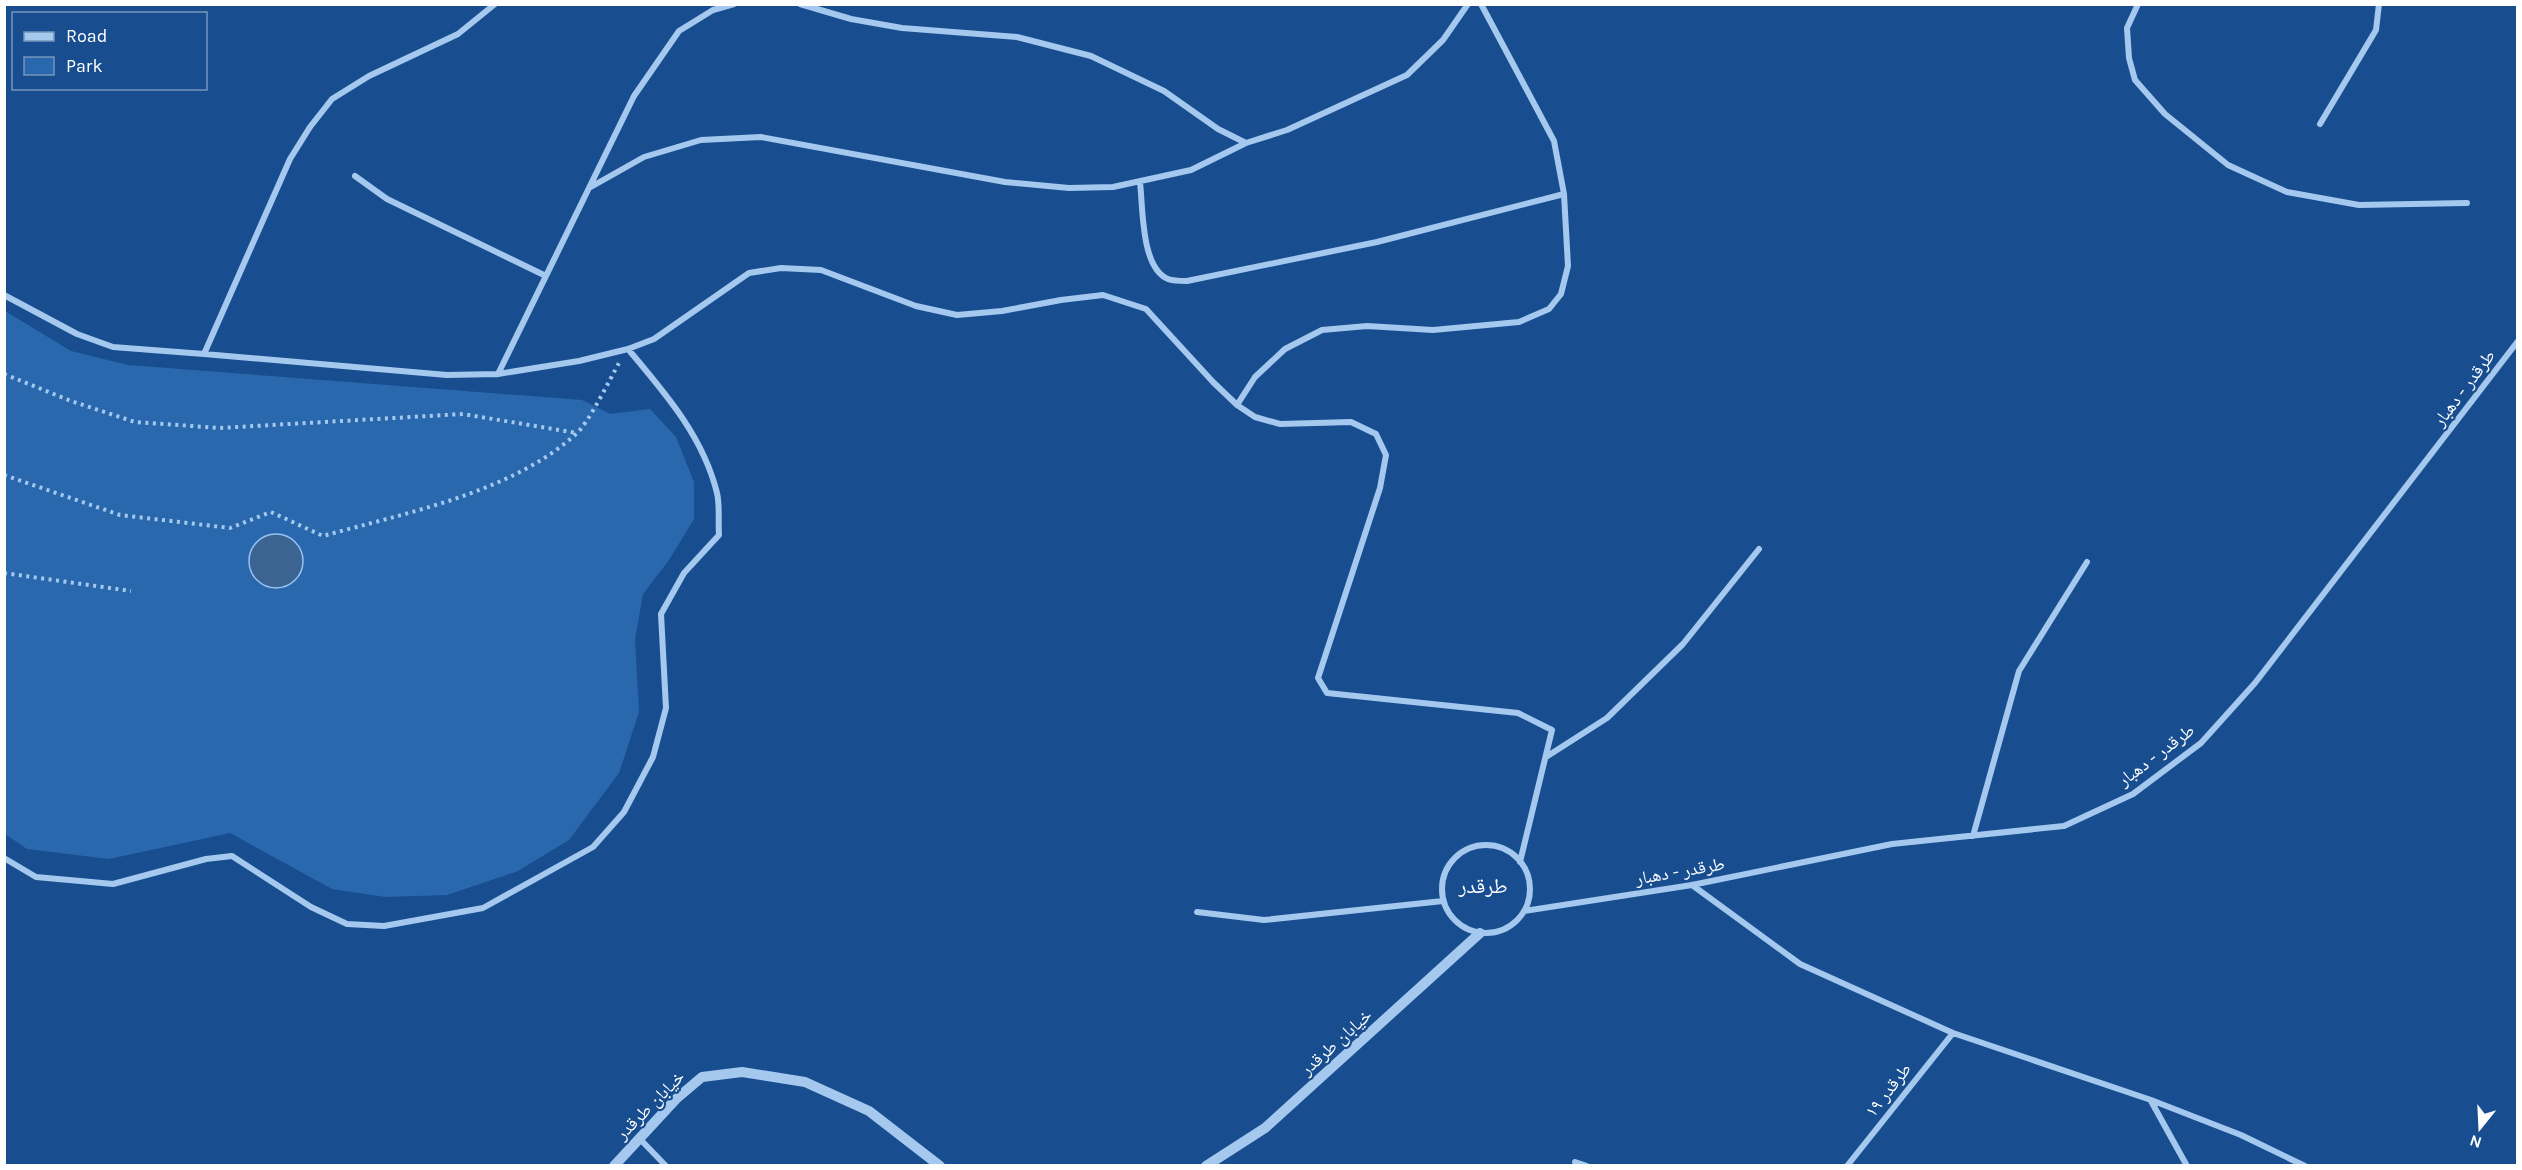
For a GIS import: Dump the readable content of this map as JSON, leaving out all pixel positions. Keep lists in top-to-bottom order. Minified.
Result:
{"streets":{"street":["طرقدر - دهبار","خیابان طرقدر","طرقدر ۱۹"]},"crossings":[["طرقدر - دهبار","خیابان طرقدر"]],"districts":["طرقدر"],"legend":["Road","Park"],"north":"bottom"}
